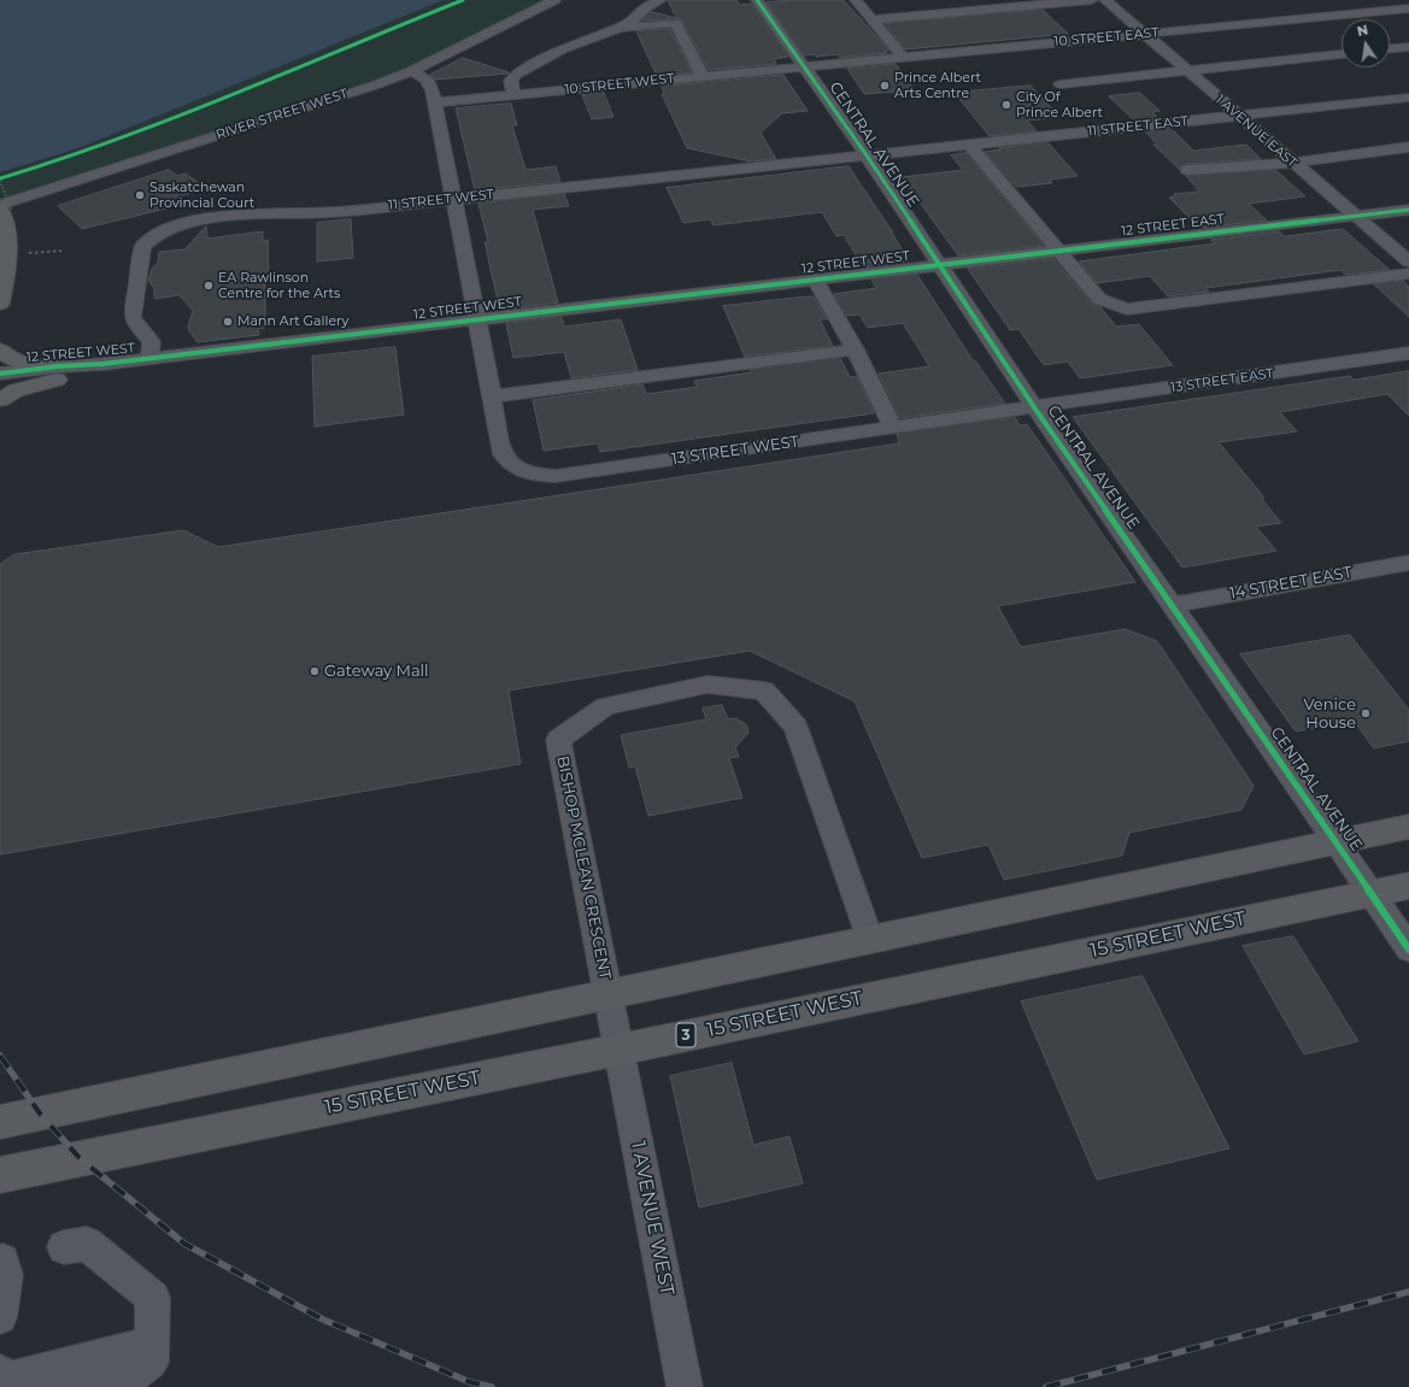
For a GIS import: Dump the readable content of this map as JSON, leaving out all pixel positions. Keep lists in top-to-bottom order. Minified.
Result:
{"streets":{"main road":["15 STREET WEST","3"],"street":["10 STREET EAST","10 STREET WEST","RIVER STREET WEST","11 STREET EAST","1 AVENUE EAST","CENTRAL AVENUE","11 STREET WEST","12 STREET EAST","12 STREET WEST","13 STREET EAST","13 STREET WEST","14 STREET EAST","BISHOP MCLEAN CRESCENT","1 AVENUE WEST"]},"crossings":[["10 STREET EAST","10 STREET WEST"],["10 STREET EAST","1 AVENUE EAST"],["10 STREET EAST","CENTRAL AVENUE"],["10 STREET WEST","CENTRAL AVENUE"],["11 STREET EAST","1 AVENUE EAST"],["11 STREET EAST","CENTRAL AVENUE"],["11 STREET EAST","11 STREET WEST"],["1 AVENUE EAST","12 STREET EAST"],["CENTRAL AVENUE","11 STREET WEST"],["CENTRAL AVENUE","12 STREET EAST"],["CENTRAL AVENUE","12 STREET WEST"],["CENTRAL AVENUE","13 STREET EAST"],["CENTRAL AVENUE","13 STREET WEST"],["CENTRAL AVENUE","14 STREET EAST"],["CENTRAL AVENUE","15 STREET WEST"],["CENTRAL AVENUE","3"],["11 STREET WEST","12 STREET WEST"],["12 STREET EAST","12 STREET WEST"],["13 STREET EAST","13 STREET WEST"],["BISHOP MCLEAN CRESCENT","1 AVENUE WEST"],["15 STREET WEST","3"],["15 STREET WEST","1 AVENUE WEST"]],"places":["Prince Albert Arts Centre","City Of Prince Albert","Saskatchewan Provincial Court","EA Rawlinson Centre for the Arts","Mann Art Gallery","Gateway Mall","Venice House"],"north":"top"}
